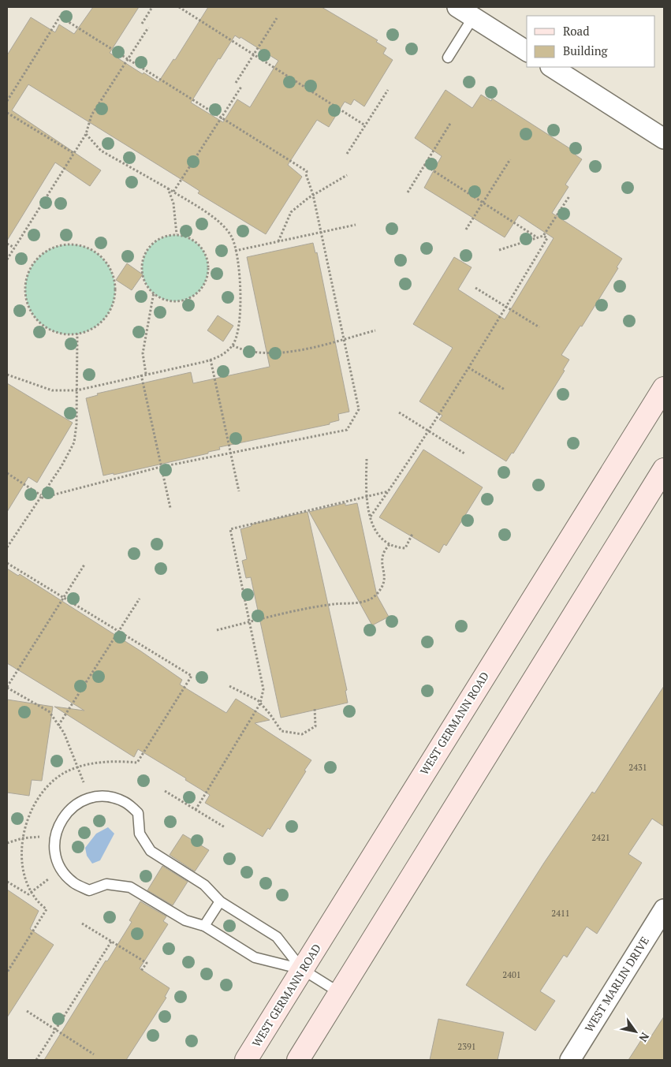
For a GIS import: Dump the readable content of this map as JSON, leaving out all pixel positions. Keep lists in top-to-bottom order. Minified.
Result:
{"streets":{"main road":["WEST GERMANN ROAD"],"street":["WEST MARLIN DRIVE"]},"house_numbers":["2431","2421","2411","2401","2391"],"legend":["Road","Building"],"north":"bottom right"}
